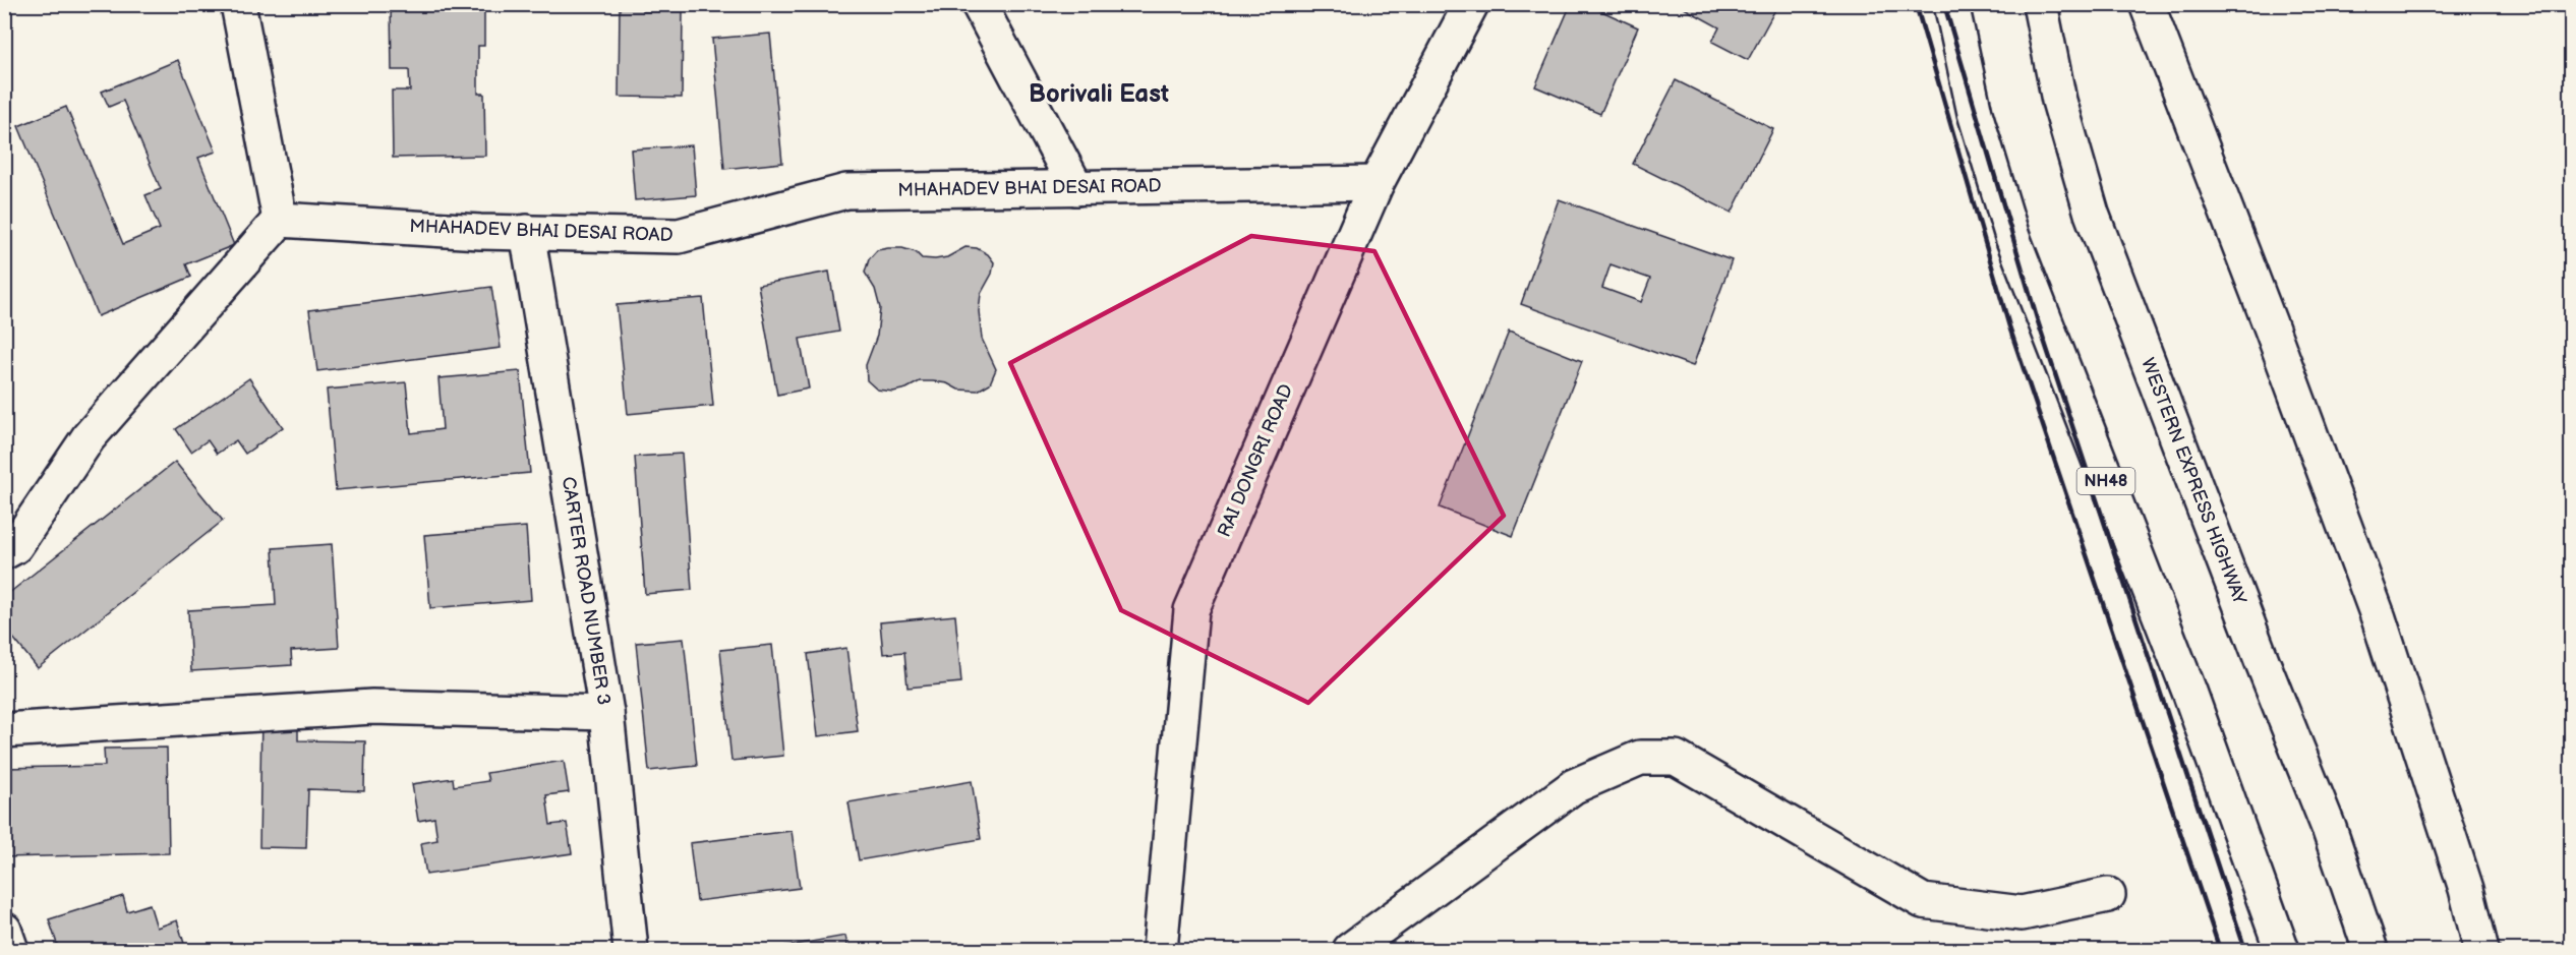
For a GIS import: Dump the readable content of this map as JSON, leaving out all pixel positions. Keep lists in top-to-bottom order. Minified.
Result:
{"streets":{"main road":["MHAHADEV BHAI DESAI ROAD","RAI DONGRI ROAD","NH48","WESTERN EXPRESS HIGHWAY","CARTER ROAD NUMBER 3"]},"crossings":[["MHAHADEV BHAI DESAI ROAD","RAI DONGRI ROAD"],["MHAHADEV BHAI DESAI ROAD","CARTER ROAD NUMBER 3"]],"districts":["Borivali East"]}
